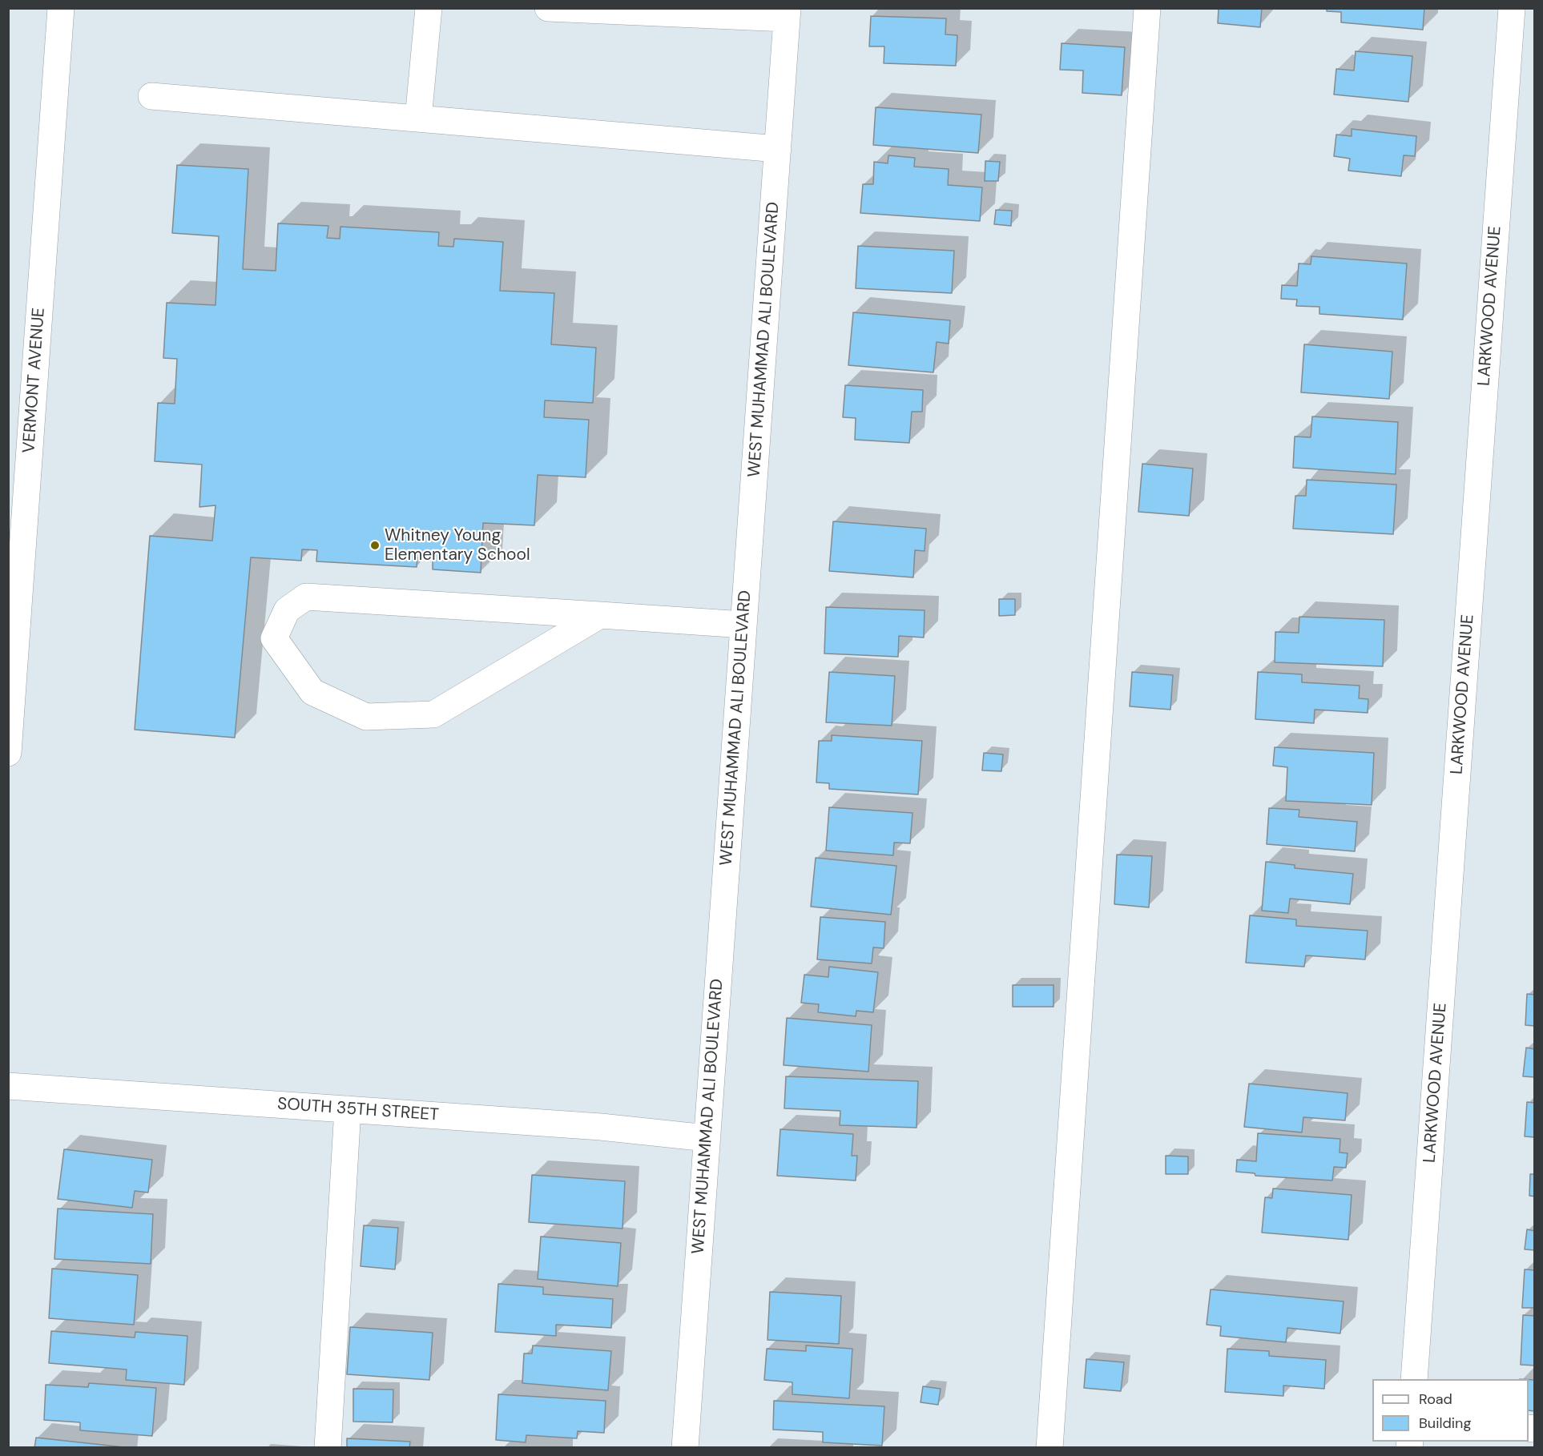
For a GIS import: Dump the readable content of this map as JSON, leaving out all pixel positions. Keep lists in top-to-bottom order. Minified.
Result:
{"streets":{"street":["LARKWOOD AVENUE","WEST MUHAMMAD ALI BOULEVARD","VERMONT AVENUE","SOUTH 35TH STREET"]},"crossings":[["WEST MUHAMMAD ALI BOULEVARD","SOUTH 35TH STREET"]],"places":["Whitney Young Elementary School"],"legend":["Road","Building"]}
